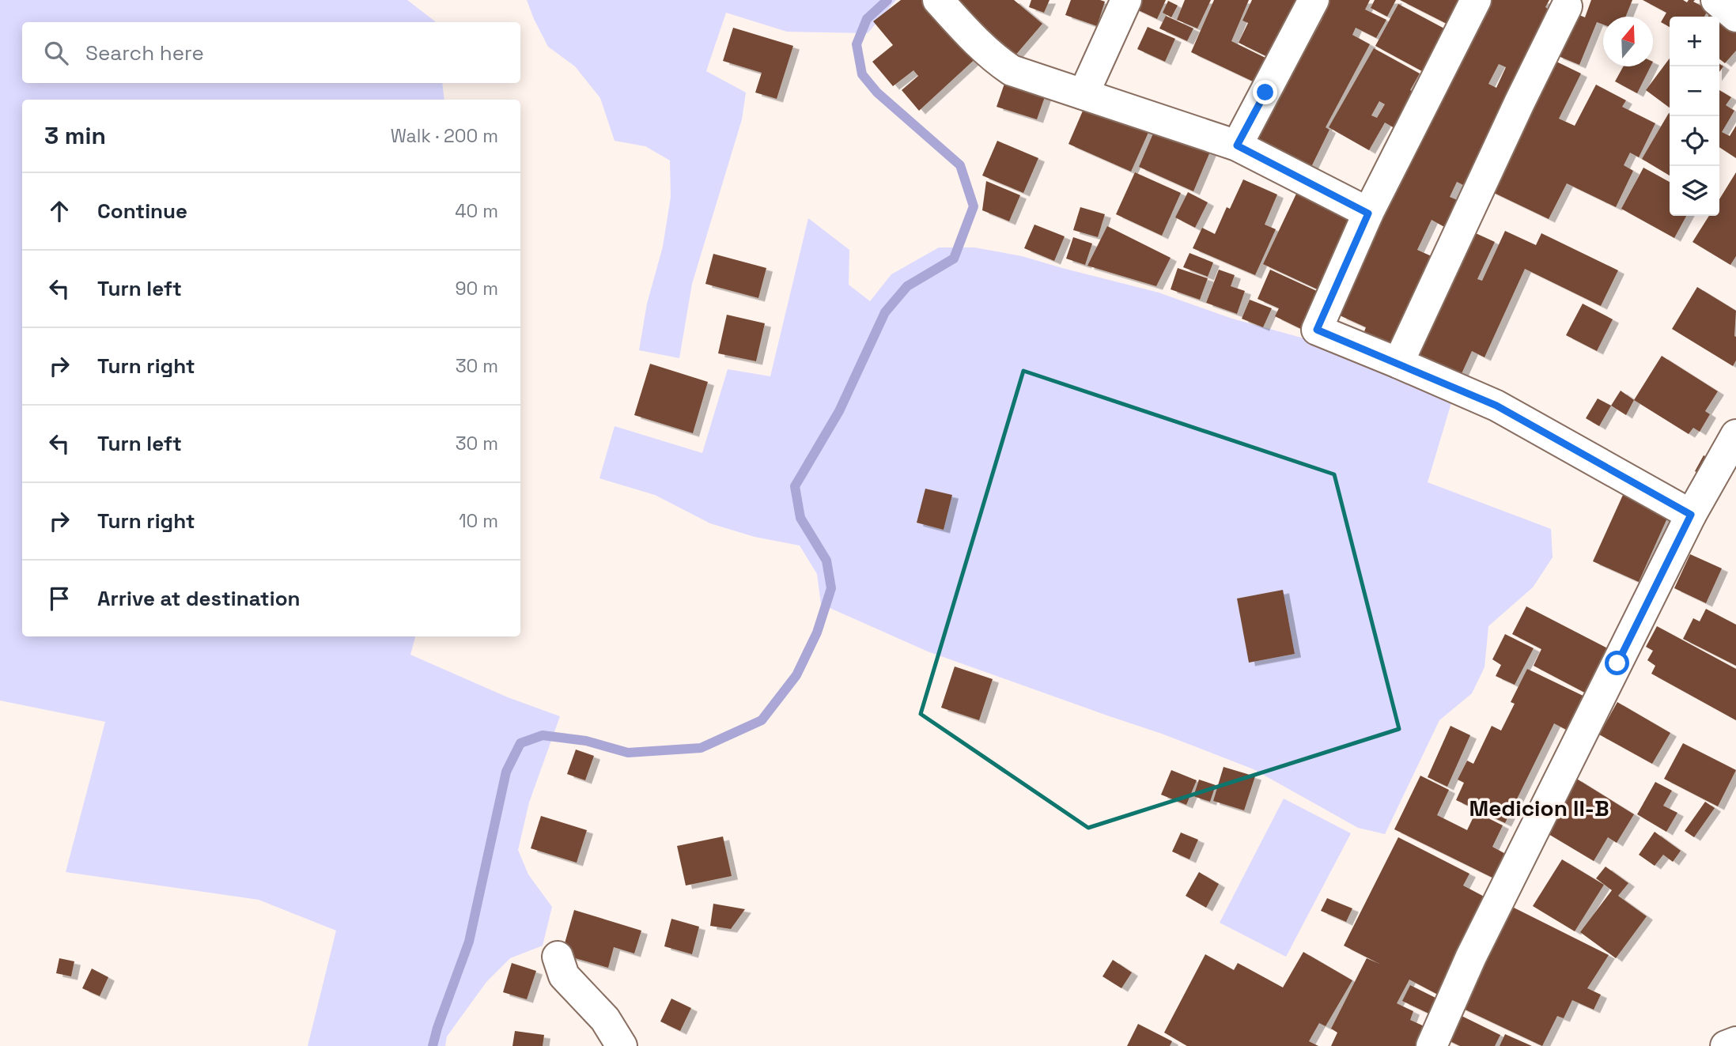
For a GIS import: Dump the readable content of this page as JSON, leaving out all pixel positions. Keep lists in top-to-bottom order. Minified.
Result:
{"districts":["Medicion II-B"],"north":"top","page":{"map_buttons":["+","−"],"search":"Search here","heading":["3 min","Walk · 200 m"],"list":[["Continue","40 m"],["Turn left","90 m"],["Turn right","30 m"],["Turn left","30 m"],["Turn right","10 m"],"Arrive at destination"]}}
